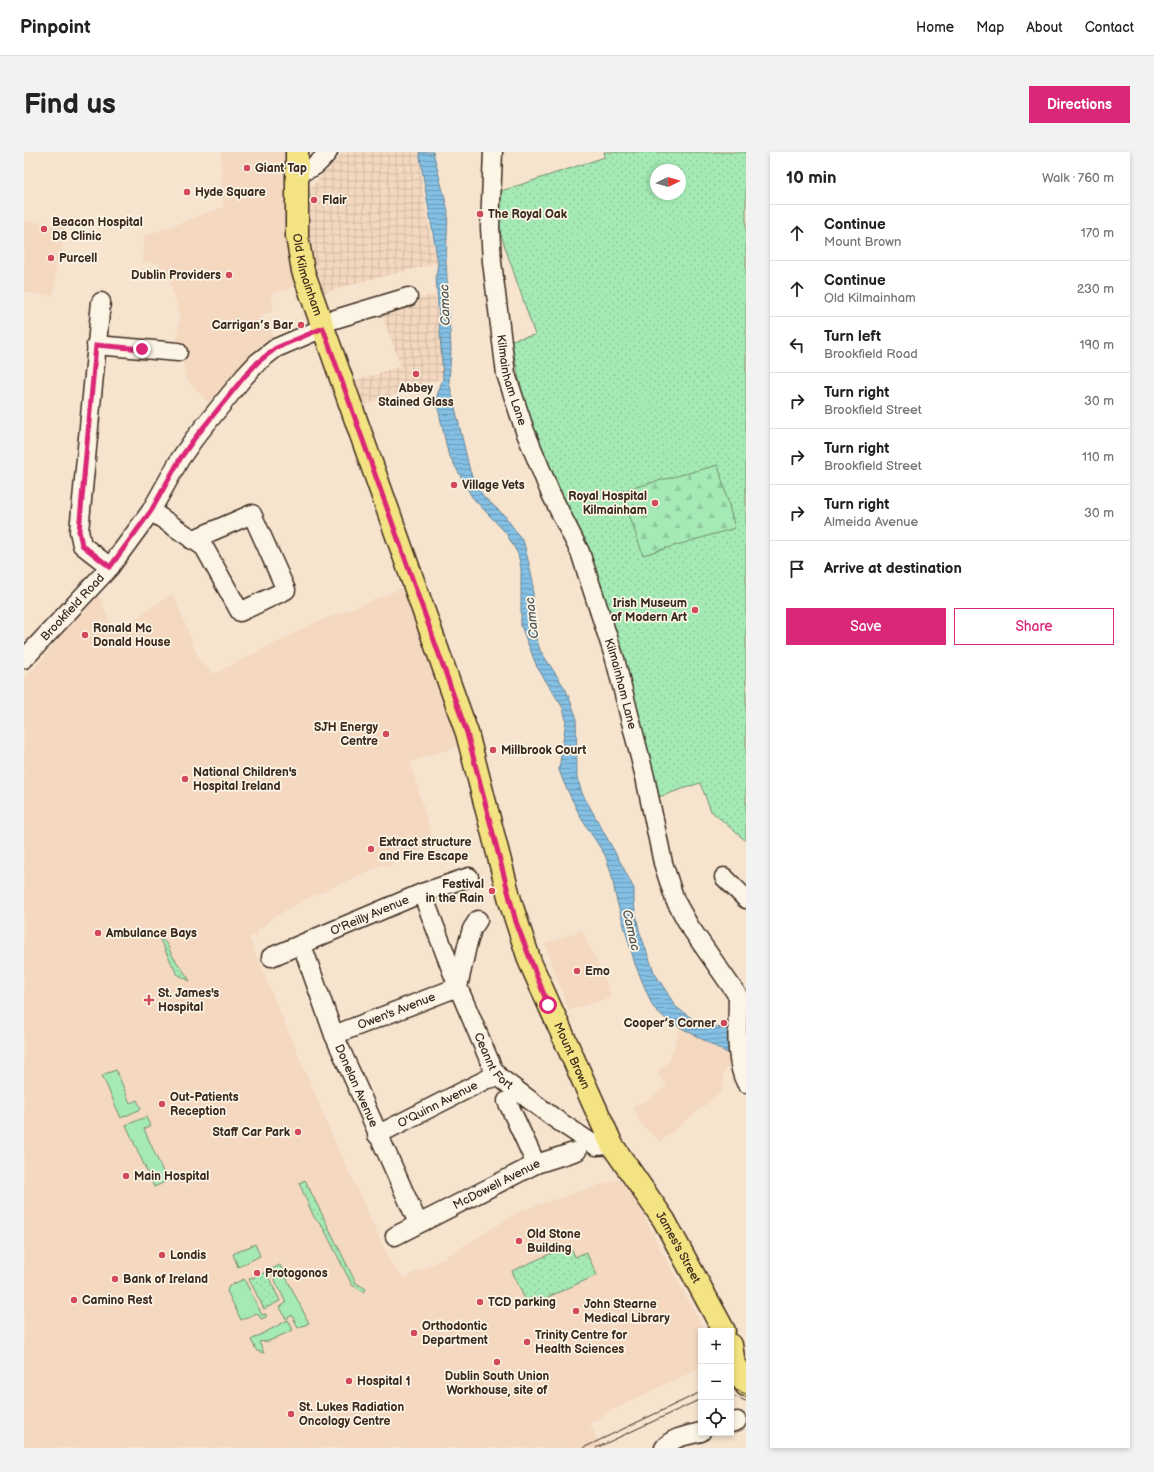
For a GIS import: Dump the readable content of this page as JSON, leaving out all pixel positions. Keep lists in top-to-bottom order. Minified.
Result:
{"streets":{"main road":["Old Kilmainham","Mount Brown","James's Street"],"street":["Kilmainham Lane","Brookfield Road","O'Reilly Avenue","Owen's Avenue","Ceannt Fort","Donelan Avenue","O'Quinn Avenue","McDowell Avenue"]},"crossings":[["Old Kilmainham","Brookfield Road"],["Old Kilmainham","Mount Brown"],["O'Reilly Avenue","Ceannt Fort"],["O'Reilly Avenue","Donelan Avenue"],["Owen's Avenue","Ceannt Fort"],["Owen's Avenue","Donelan Avenue"],["Mount Brown","Ceannt Fort"],["Mount Brown","James's Street"],["Ceannt Fort","O'Quinn Avenue"],["Donelan Avenue","O'Quinn Avenue"],["Donelan Avenue","McDowell Avenue"]],"water":["Camac"],"places":{"other":["Giant Tap","Hyde Square","Flair","The Royal Oak","Beacon Hospital D8 Clinic","Purcell","Dublin Providers","Carrigan’s Bar","Abbey Stained Glass","Village Vets","Royal Hospital Kilmainham","Irish Museum of Modern Art","Ronald Mc Donald House","SJH Energy Centre","Millbrook Court","National Children's Hospital Ireland","Extract structure and Fire Escape","Festival in the Rain","Ambulance Bays","Emo","Cooper’s Corner","Out-Patients Reception","Staff Car Park","Main Hospital","Old Stone Building","Londis","Protogonos","Bank of Ireland","Camino Rest","TCD parking","John Stearne Medical Library","Orthodontic Department","Trinity Centre for Health Sciences","Dublin South Union Workhouse, site of","Hospital 1","St. Lukes Radiation Oncology Centre"],"health":["St. James's Hospital"]},"north":"right","page":{"header":"Pinpoint","nav":["Home","Map","About","Contact"],"buttons":["Directions",["Save","Share"]],"title":"Find us","heading":["10 min","Walk · 760 m"],"list":[["Continue","Mount Brown","170 m"],["Continue","Old Kilmainham","230 m"],["Turn left","Brookfield Road","190 m"],["Turn right","Brookfield Street","30 m"],["Turn right","Brookfield Street","110 m"],["Turn right","Almeida Avenue","30 m"],"Arrive at destination"],"map_buttons":["+","−"]}}
